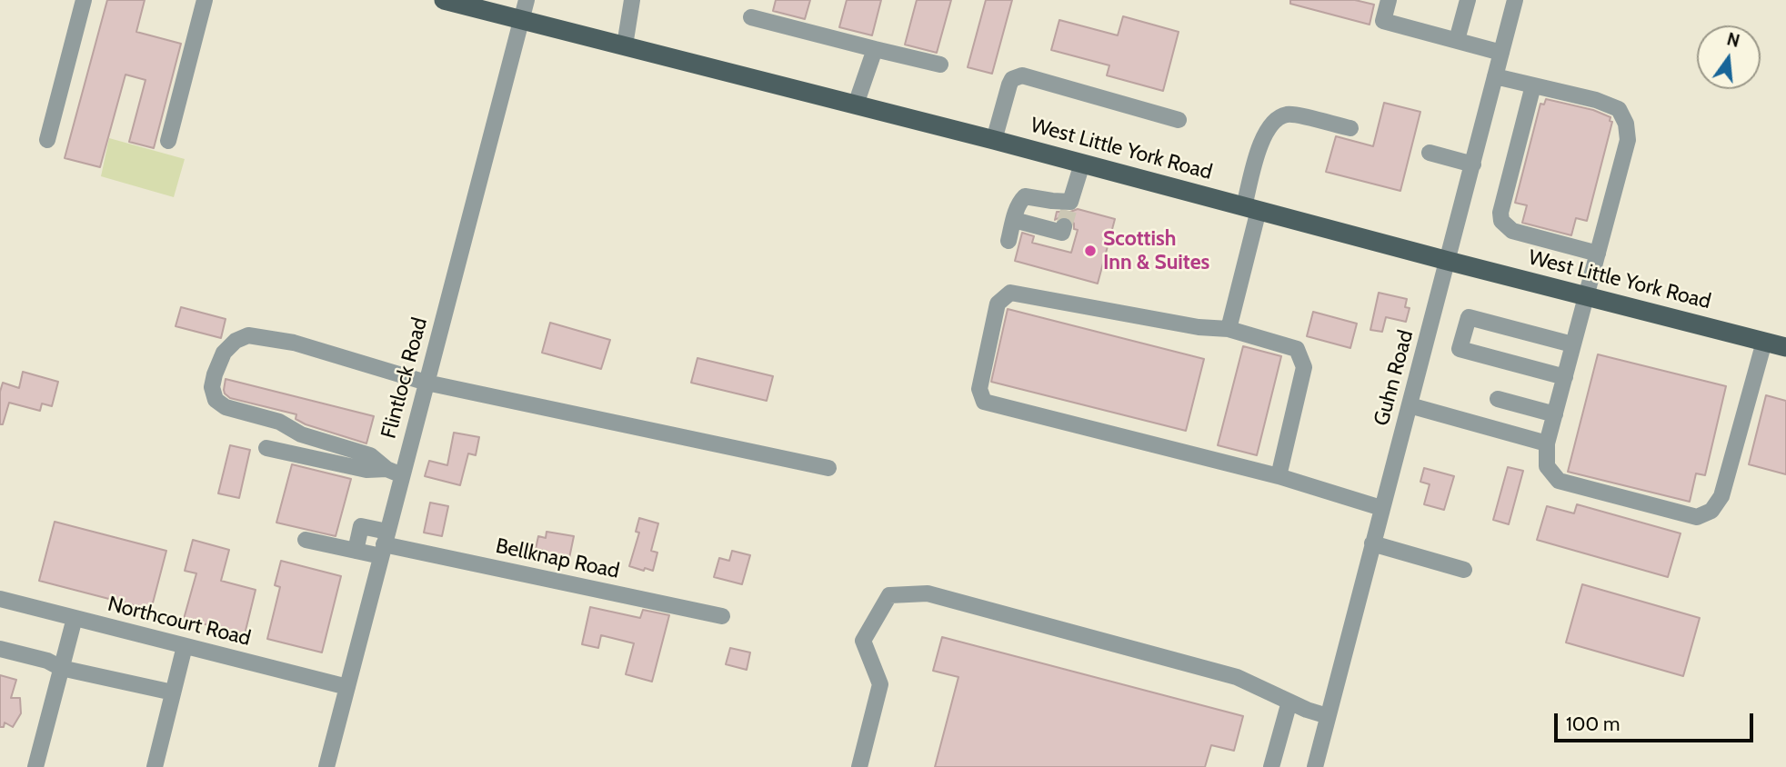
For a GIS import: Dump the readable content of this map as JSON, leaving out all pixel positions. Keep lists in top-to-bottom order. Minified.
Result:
{"streets":{"main road":["West Little York Road"],"street":["Flintlock Road","Guhn Road","Bellknap Road","Northcourt Road"]},"crossings":[["West Little York Road","Flintlock Road"],["West Little York Road","Guhn Road"],["Flintlock Road","Bellknap Road"],["Flintlock Road","Northcourt Road"]],"places":["Scottish Inn & Suites"],"scale_bar":"100 m","north":"top"}
